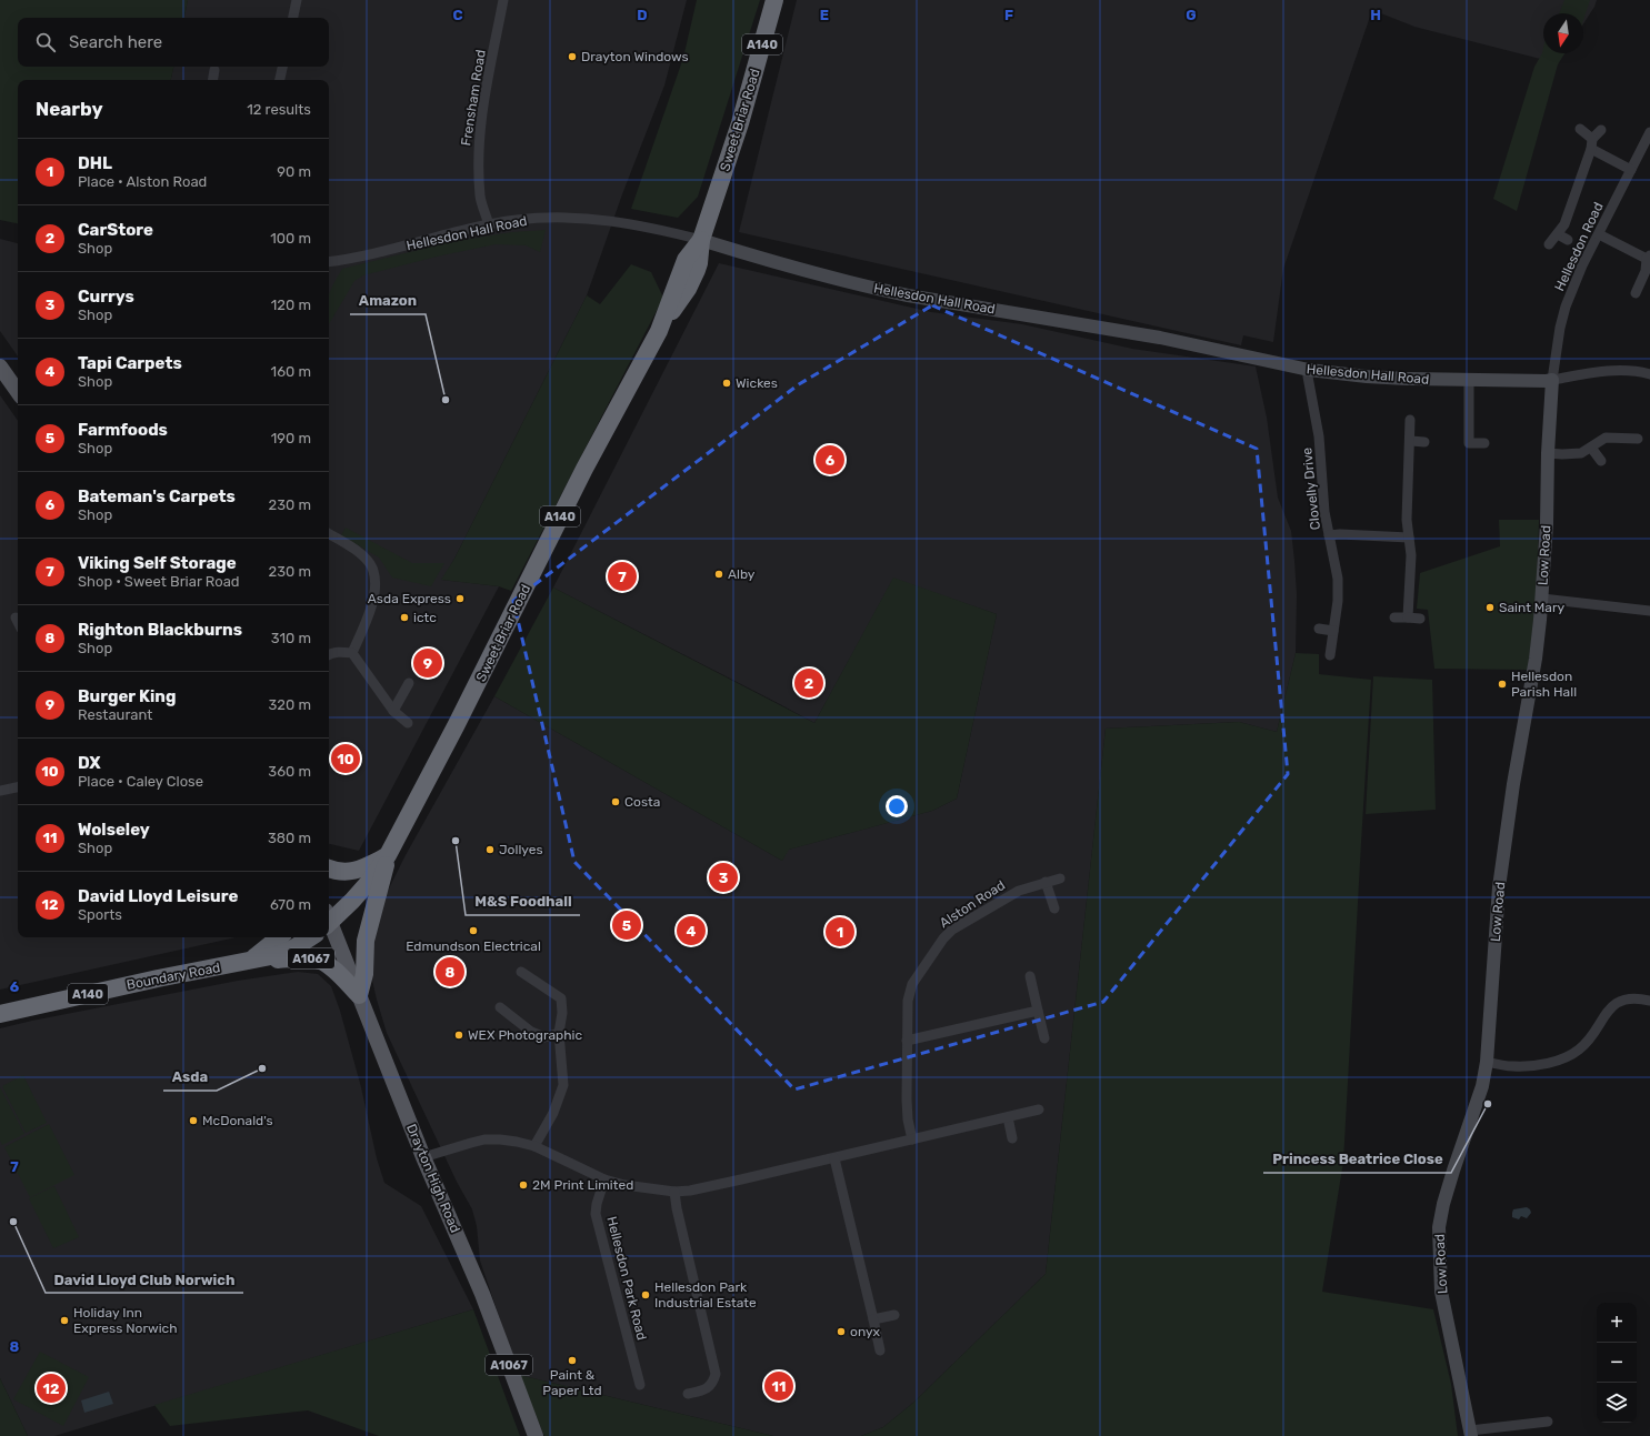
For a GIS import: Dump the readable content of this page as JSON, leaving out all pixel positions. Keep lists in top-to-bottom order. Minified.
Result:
{"streets":{"highway":["A140","Sweet Briar Road","A1067","Boundary Road"],"main road":["Drayton High Road"],"street":["Frensham Road","Hellesdon Hall Road","Hellesdon Road","Clovelly Drive","Low Road","Alston Road","Hellesdon Park Road"]},"crossings":[["A140","Sweet Briar Road"],["A140","A1067"],["A140","Boundary Road"],["A140","Drayton High Road"],["Frensham Road","Hellesdon Hall Road"],["Sweet Briar Road","Hellesdon Hall Road"],["Hellesdon Hall Road","Hellesdon Road"],["Hellesdon Hall Road","Clovelly Drive"],["Hellesdon Hall Road","Low Road"],["Hellesdon Road","Low Road"],["A1067","Boundary Road"],["A1067","Drayton High Road"]],"places":["Drayton Windows","Wickes","Amazon","Alby","Asda Express","Saint Mary","ictc","Hellesdon Parish Hall","Costa","M&S Foodhall","Jollyes","Edmundson Electrical","WEX Photographic","Asda","Princess Beatrice Close","McDonald's","2M Print Limited","David Lloyd Club Norwich","Hellesdon Park Industrial Estate","Holiday Inn Express Norwich","onyx","Paint & Paper Ltd"],"north":"bottom","page":{"search":"Search here","heading":["Nearby","12 results"],"list":[{"mark":"1","name":"DHL","note":"Place · Alston Road","value":"90 m"},{"mark":"2","name":"CarStore","note":"Shop","value":"100 m"},{"mark":"3","name":"Currys","note":"Shop","value":"120 m"},{"mark":"4","name":"Tapi Carpets","note":"Shop","value":"160 m"},{"mark":"5","name":"Farmfoods","note":"Shop","value":"190 m"},{"mark":"6","name":"Bateman's Carpets","note":"Shop","value":"230 m"},{"mark":"7","name":"Viking Self Storage","note":"Shop · Sweet Briar Road","value":"230 m"},{"mark":"8","name":"Righton Blackburns","note":"Shop","value":"310 m"},{"mark":"9","name":"Burger King","note":"Restaurant","value":"320 m"},{"mark":"10","name":"DX","note":"Place · Caley Close","value":"360 m"},{"mark":"11","name":"Wolseley","note":"Shop","value":"380 m"},{"mark":"12","name":"David Lloyd Leisure","note":"Sports","value":"670 m"}],"pins":["6","7","9","2","10","3","5","4","1","8","11","12"],"map_buttons":["+","−"]},"grid":{"columns":["C","D","E","F","G","H"],"rows":["6","7","8"]}}
